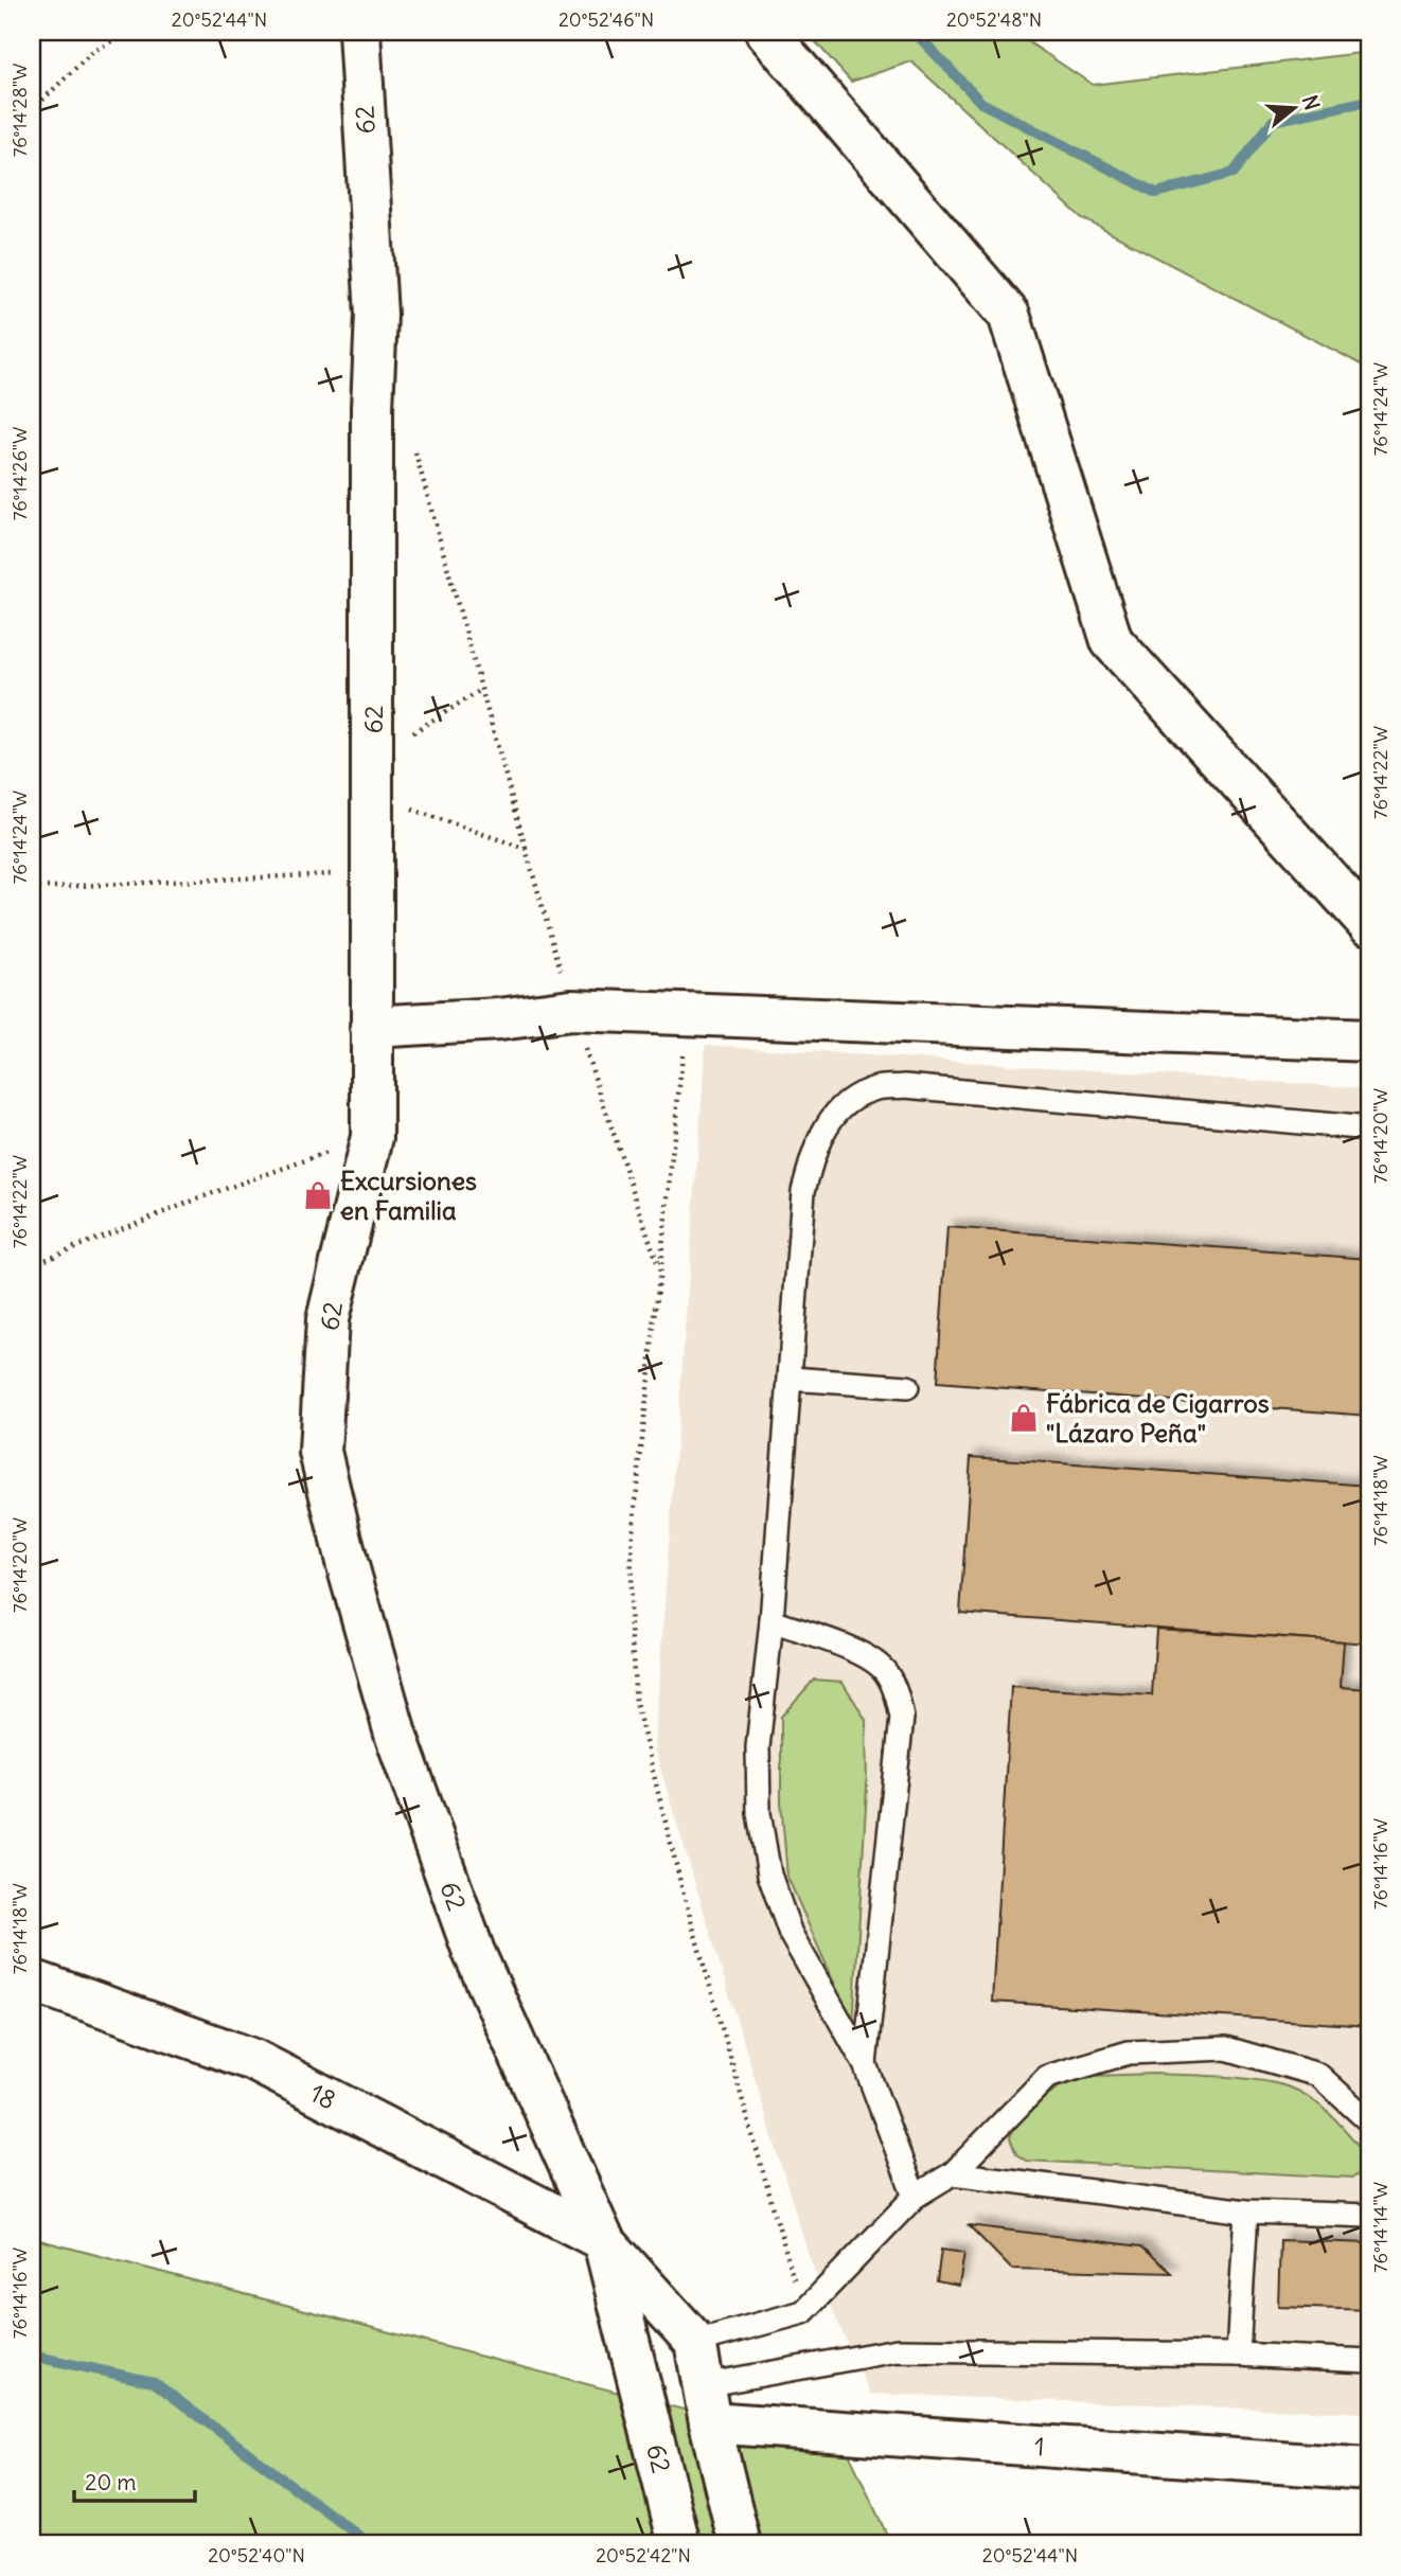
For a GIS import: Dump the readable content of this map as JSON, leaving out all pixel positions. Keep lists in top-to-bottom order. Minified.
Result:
{"streets":{"street":["62","18","1"]},"crossings":[["62","18"]],"places":{"shop":["Excursiones en Familia","Fábrica de Cigarros \"Lázaro Peña\""]},"scale_bar":"20 m","north":"right","coordinates":["20°52'44\"N","20°52'46\"N","20°52'48\"N","76°14'28\"W","76°14'24\"W","76°14'26\"W","76°14'22\"W","76°14'20\"W","76°14'18\"W","76°14'16\"W","76°14'14\"W","20°52'40\"N","20°52'42\"N"]}
